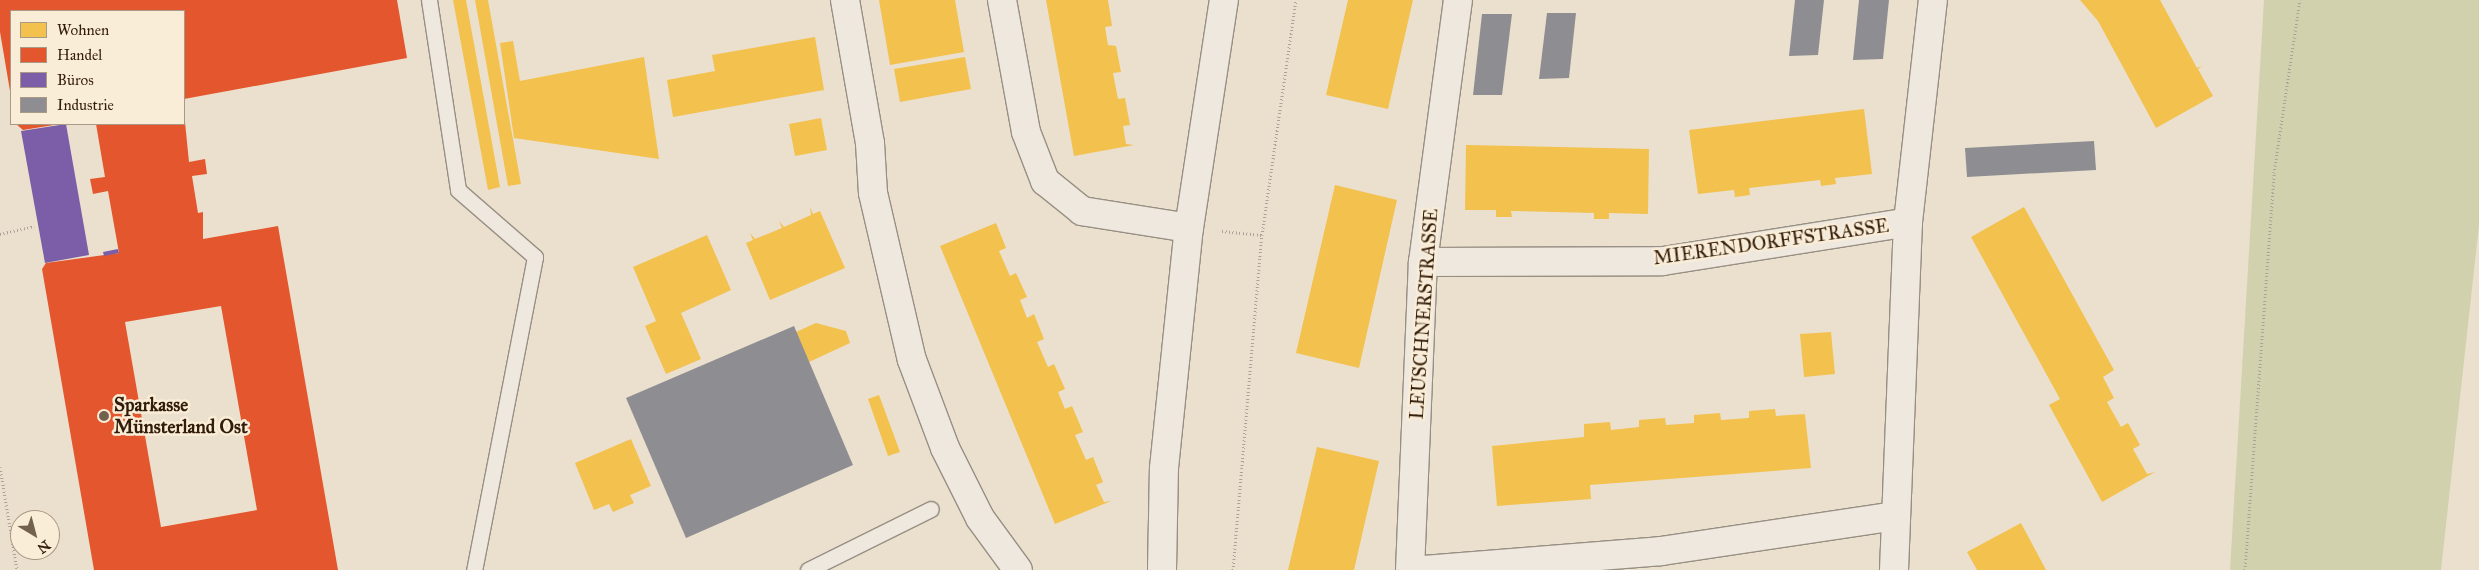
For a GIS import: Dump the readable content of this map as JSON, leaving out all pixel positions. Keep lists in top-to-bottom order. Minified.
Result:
{"streets":{"street":["MIERENDORFFSTRASSE","LEUSCHNERSTRASSE"]},"crossings":[["MIERENDORFFSTRASSE","LEUSCHNERSTRASSE"]],"places":["Sparkasse Münsterland Ost"],"legend":["Wohnen","Handel","Büros","Industrie"],"north":"bottom right"}
